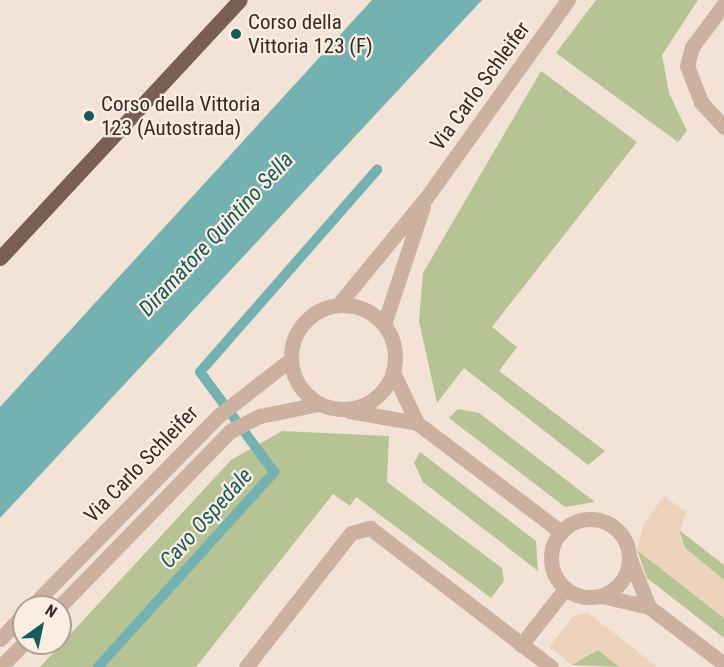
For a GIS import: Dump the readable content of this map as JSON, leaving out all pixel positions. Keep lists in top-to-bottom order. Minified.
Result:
{"streets":{"street":["Via Carlo Schleifer"]},"water":["Diramatore Quintino Sella","Cavo Ospedale"],"places":["Corso della Vittoria 123 (F)","Corso della Vittoria 123 (Autostrada)"],"north":"top right"}
